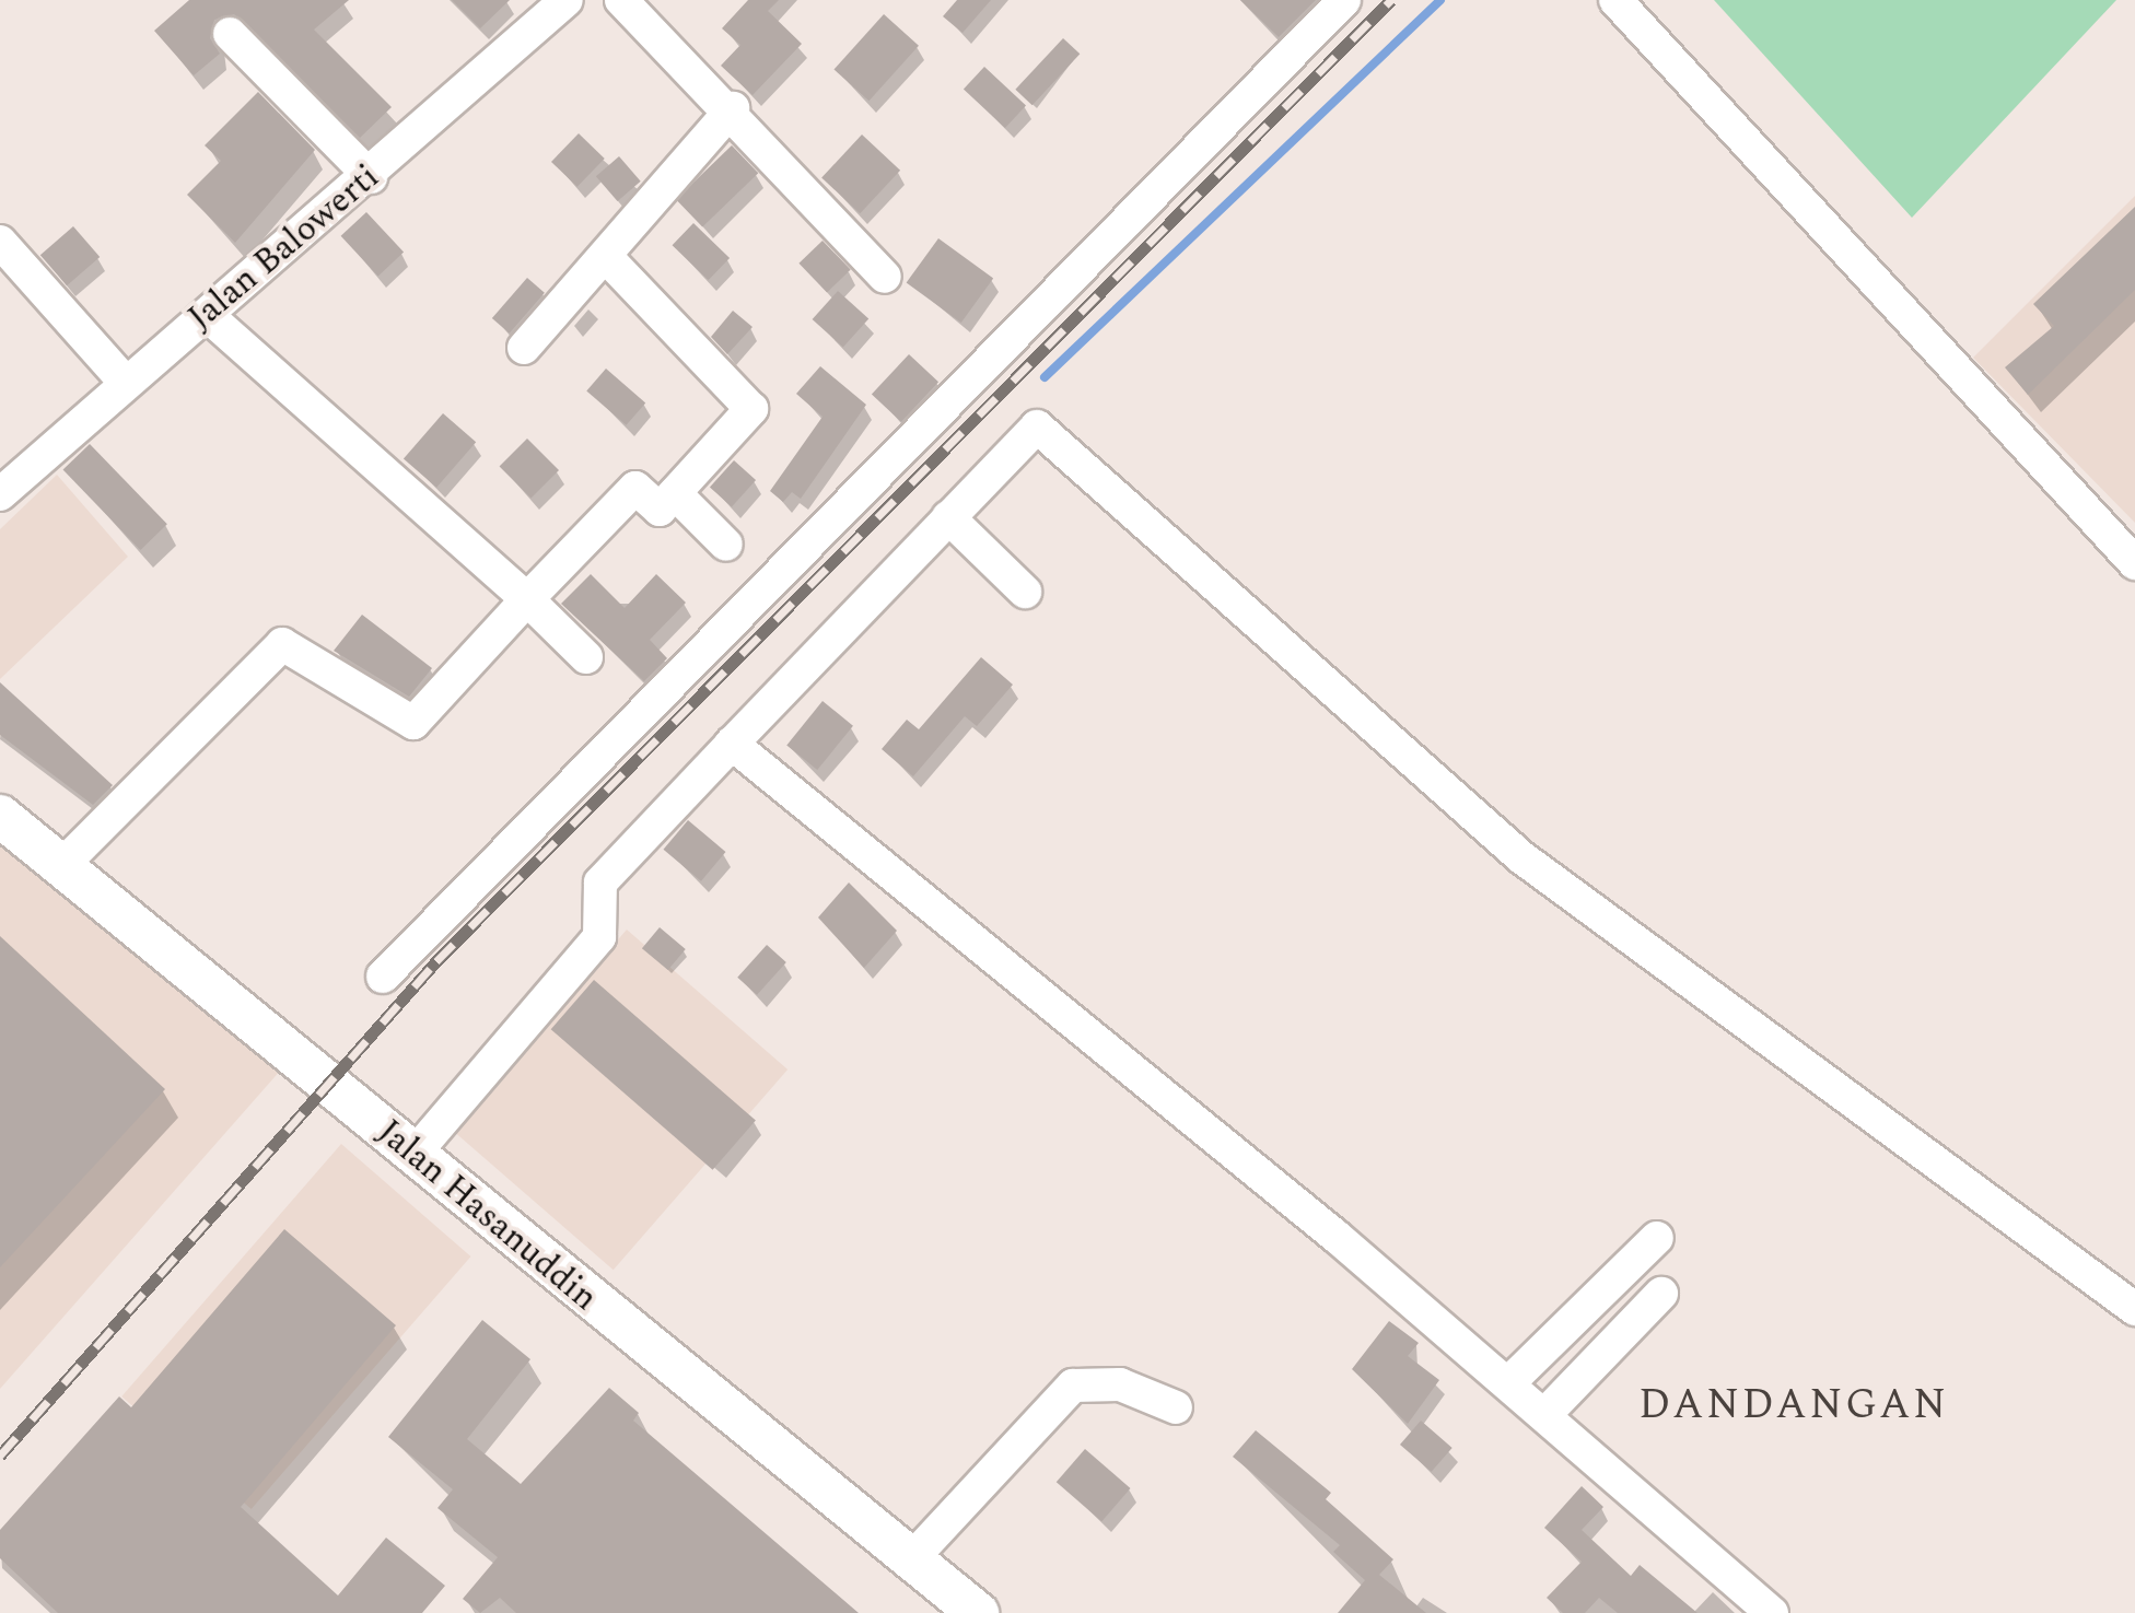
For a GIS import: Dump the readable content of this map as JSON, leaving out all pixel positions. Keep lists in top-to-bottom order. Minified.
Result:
{"streets":{"main road":["Jalan Hasanuddin"],"street":["Jalan Balowerti"]},"districts":["DANDANGAN"]}
